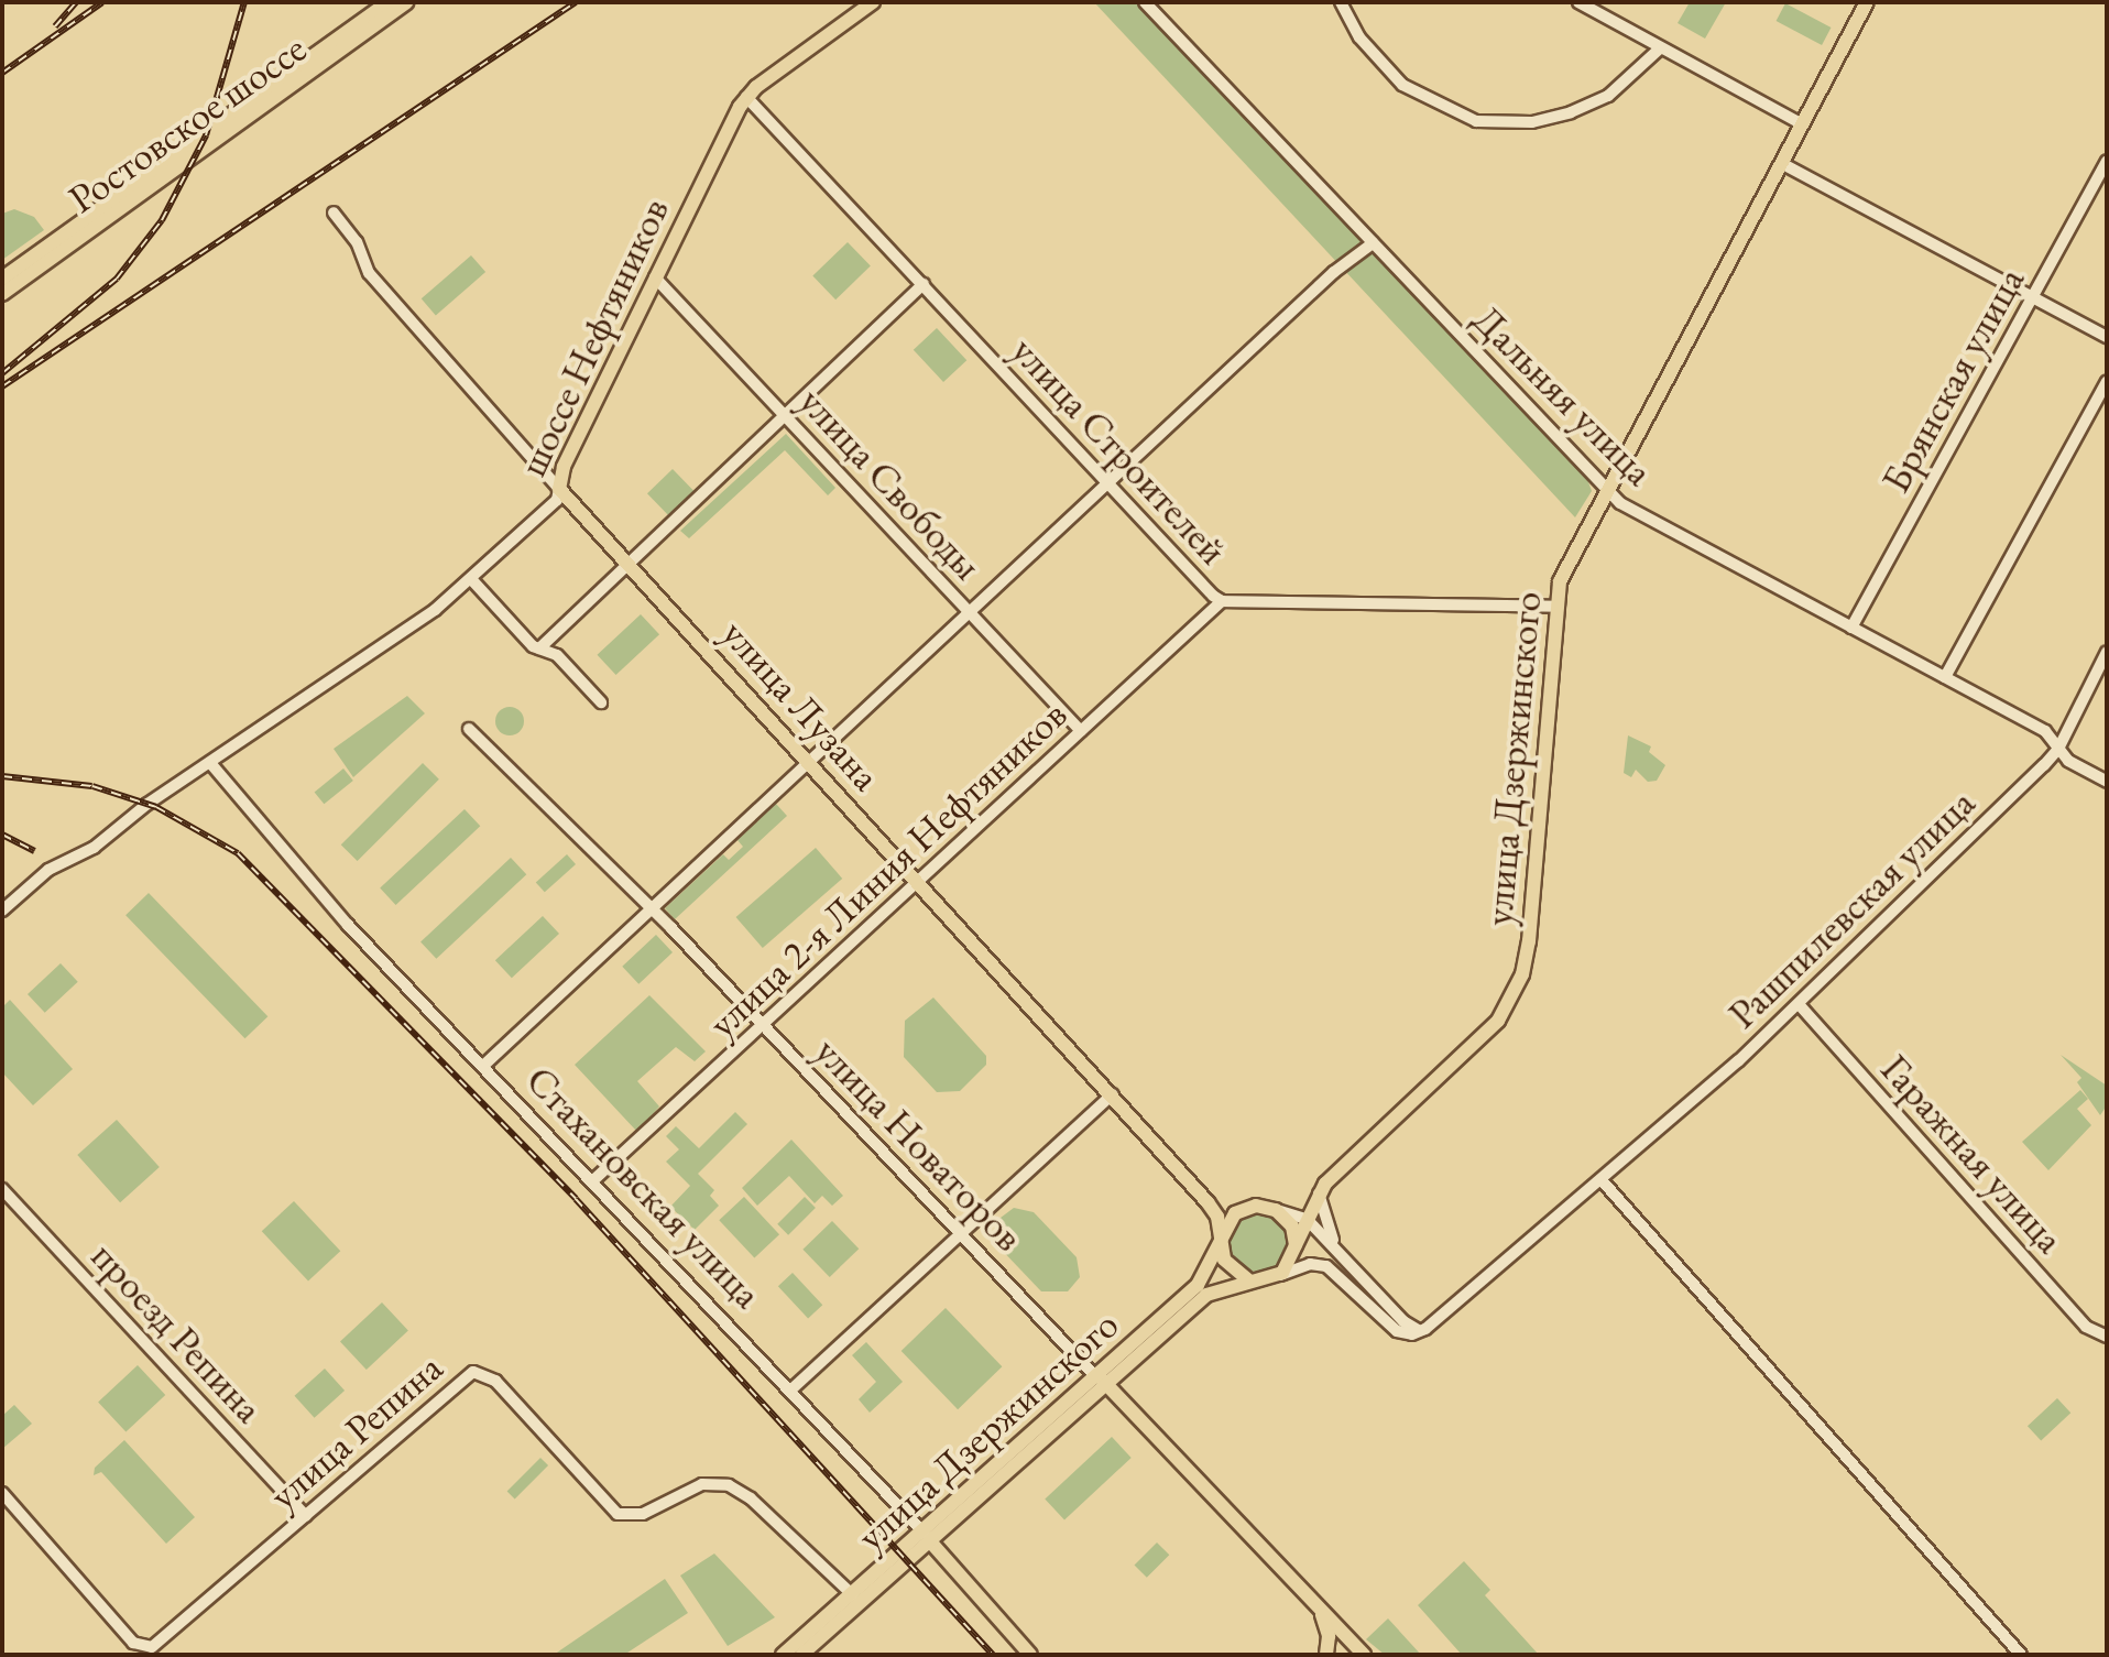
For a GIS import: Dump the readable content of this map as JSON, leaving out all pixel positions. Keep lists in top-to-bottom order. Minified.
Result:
{"streets":{"main road":["Ростовское шоссе","шоссе Нефтяников","улица Лузана","улица Дзержинского","улица Новаторов","Стахановская улица"],"street":["Брянская улица","Дальняя улица","улица Строителей","улица Свободы","улица 2-я Линия Нефтяников","Рашпилевская улица","Гаражная улица","проезд Репина","улица Репина"]},"crossings":[["шоссе Нефтяников","улица Строителей"],["шоссе Нефтяников","улица Свободы"],["шоссе Нефтяников","улица Лузана"],["шоссе Нефтяников","Стахановская улица"],["Брянская улица","Дальняя улица"],["Дальняя улица","улица Дзержинского"],["Дальняя улица","Рашпилевская улица"],["улица Строителей","улица Дзержинского"],["улица Строителей","улица 2-я Линия Нефтяников"],["улица Свободы","улица 2-я Линия Нефтяников"],["улица Лузана","улица Дзержинского"],["улица Лузана","улица 2-я Линия Нефтяников"],["улица Дзержинского","улица Новаторов"],["улица Дзержинского","Стахановская улица"],["улица Дзержинского","улица Репина"],["улица 2-я Линия Нефтяников","улица Новаторов"],["улица 2-я Линия Нефтяников","Стахановская улица"],["Рашпилевская улица","Гаражная улица"],["проезд Репина","улица Репина"]]}
